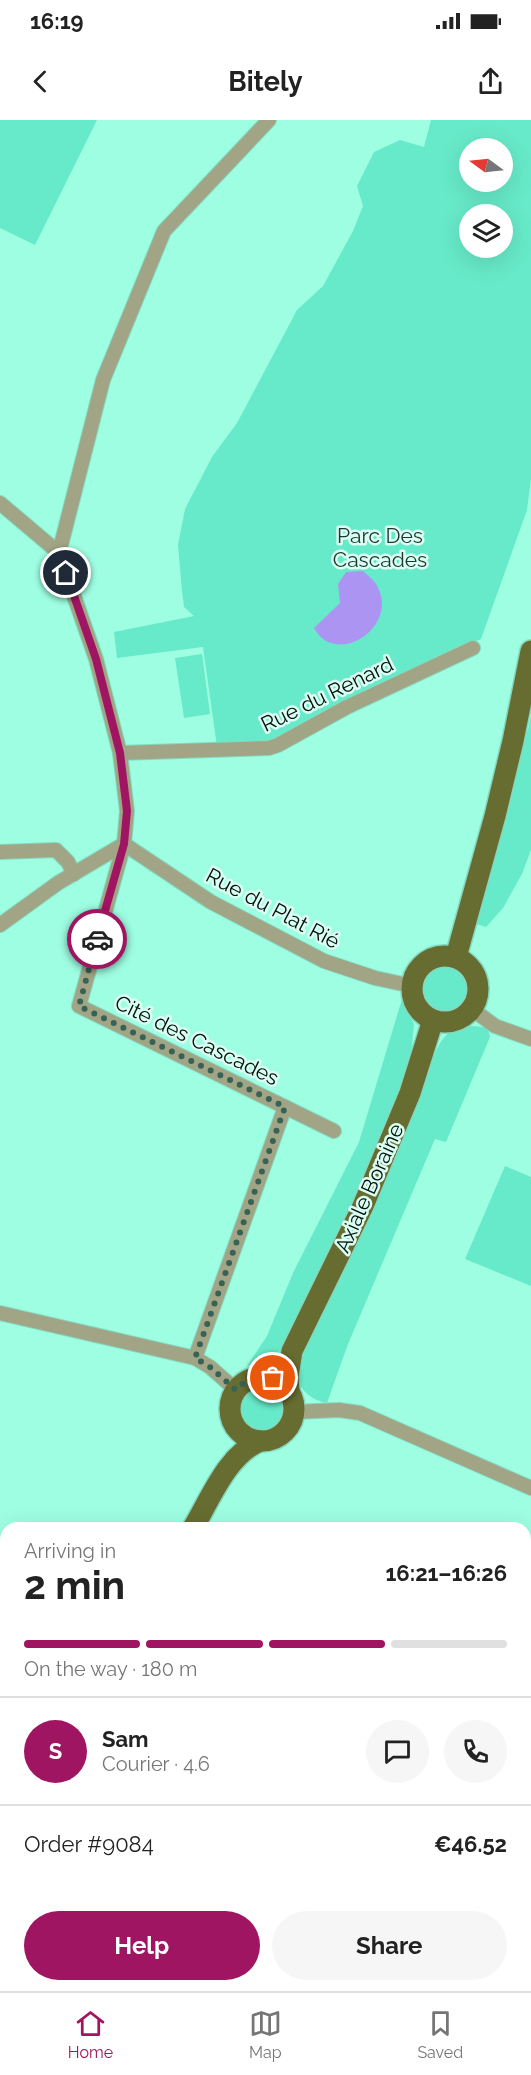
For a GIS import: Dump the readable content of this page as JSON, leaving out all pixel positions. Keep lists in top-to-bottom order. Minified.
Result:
{"streets":{"main road":["Axiale Boraine"],"street":["Rue du Renard","Rue du Plat Rié","Cité des Cascades"]},"crossings":[["Rue du Plat Rié","Cité des Cascades"],["Rue du Plat Rié","Axiale Boraine"]],"parks":["Parc Des Cascades"],"north":"left","page":{"status":"16:19","header":"Bitely","heading":["2 min","Arriving in","16:21–16:26"],"panel":["Sam","Courier · 4.6","Order #9084","€46.52"],"bar":"On the way · 180 m","round":"S","buttons":["Help","Share"],"tabs":["Home","Map","Saved"]}}
